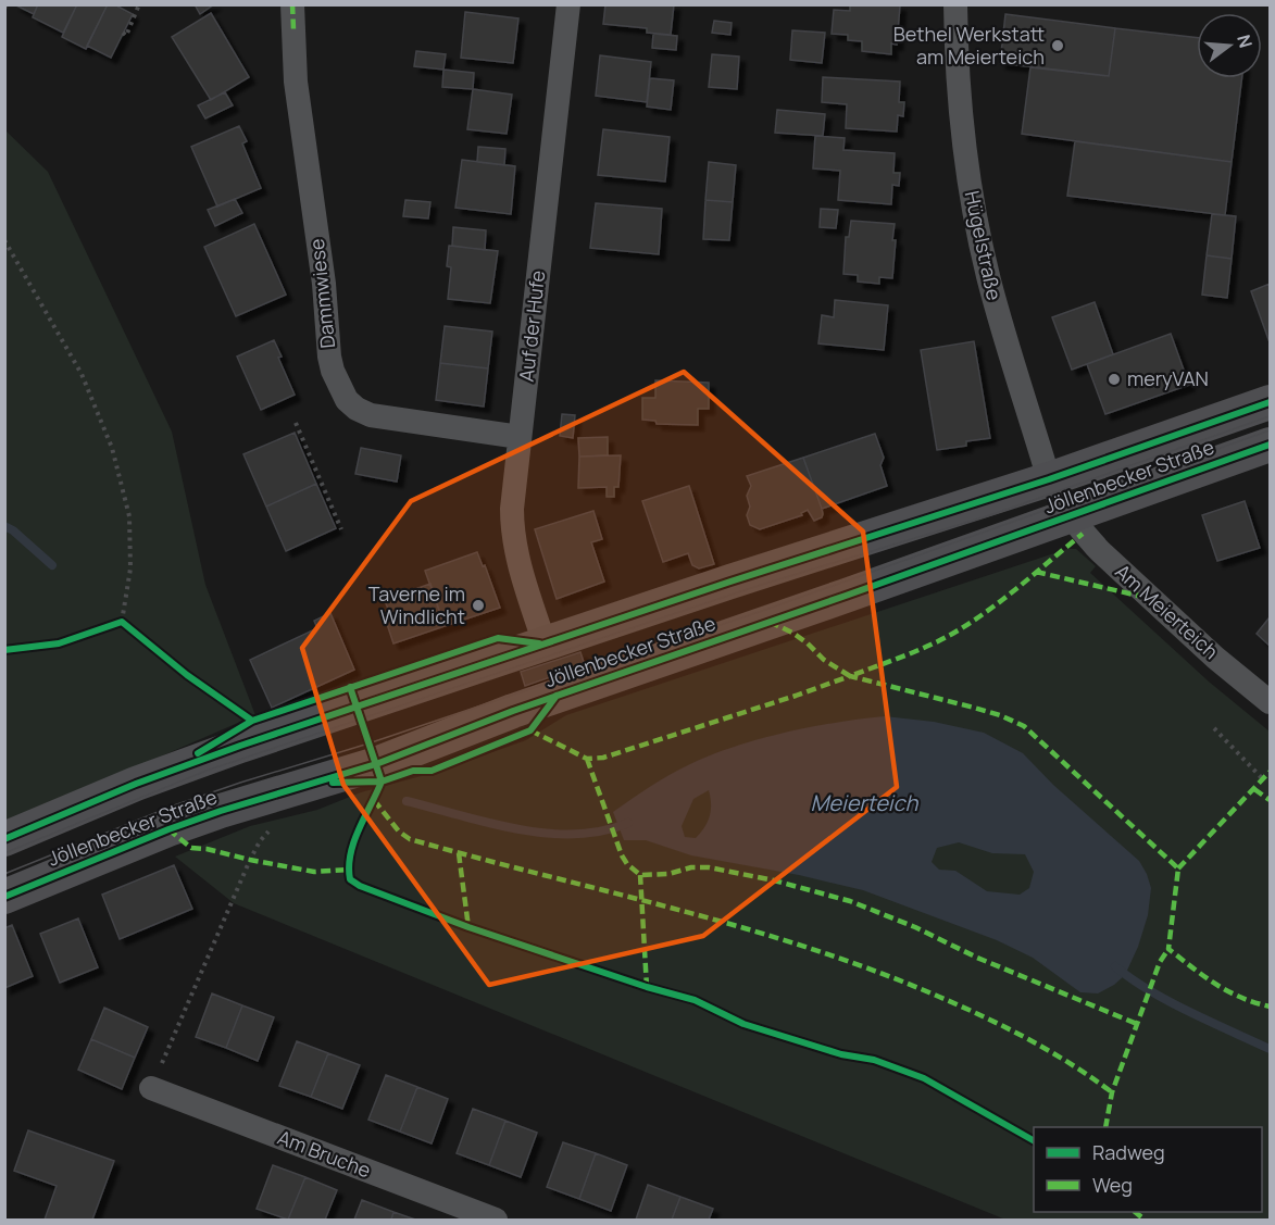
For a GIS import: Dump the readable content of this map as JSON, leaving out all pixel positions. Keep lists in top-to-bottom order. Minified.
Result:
{"streets":{"main road":["Jöllenbecker Straße"],"street":["Hügelstraße","Dammwiese","Auf der Hufe","Am Meierteich","Am Bruche"]},"crossings":[["Hügelstraße","Jöllenbecker Straße"],["Dammwiese","Auf der Hufe"],["Auf der Hufe","Jöllenbecker Straße"],["Jöllenbecker Straße","Am Meierteich"]],"water":["Meierteich"],"places":["Bethel Werkstatt am Meierteich","meryVAN","Taverne im Windlicht"],"legend":["Radweg","Weg"],"north":"right"}
